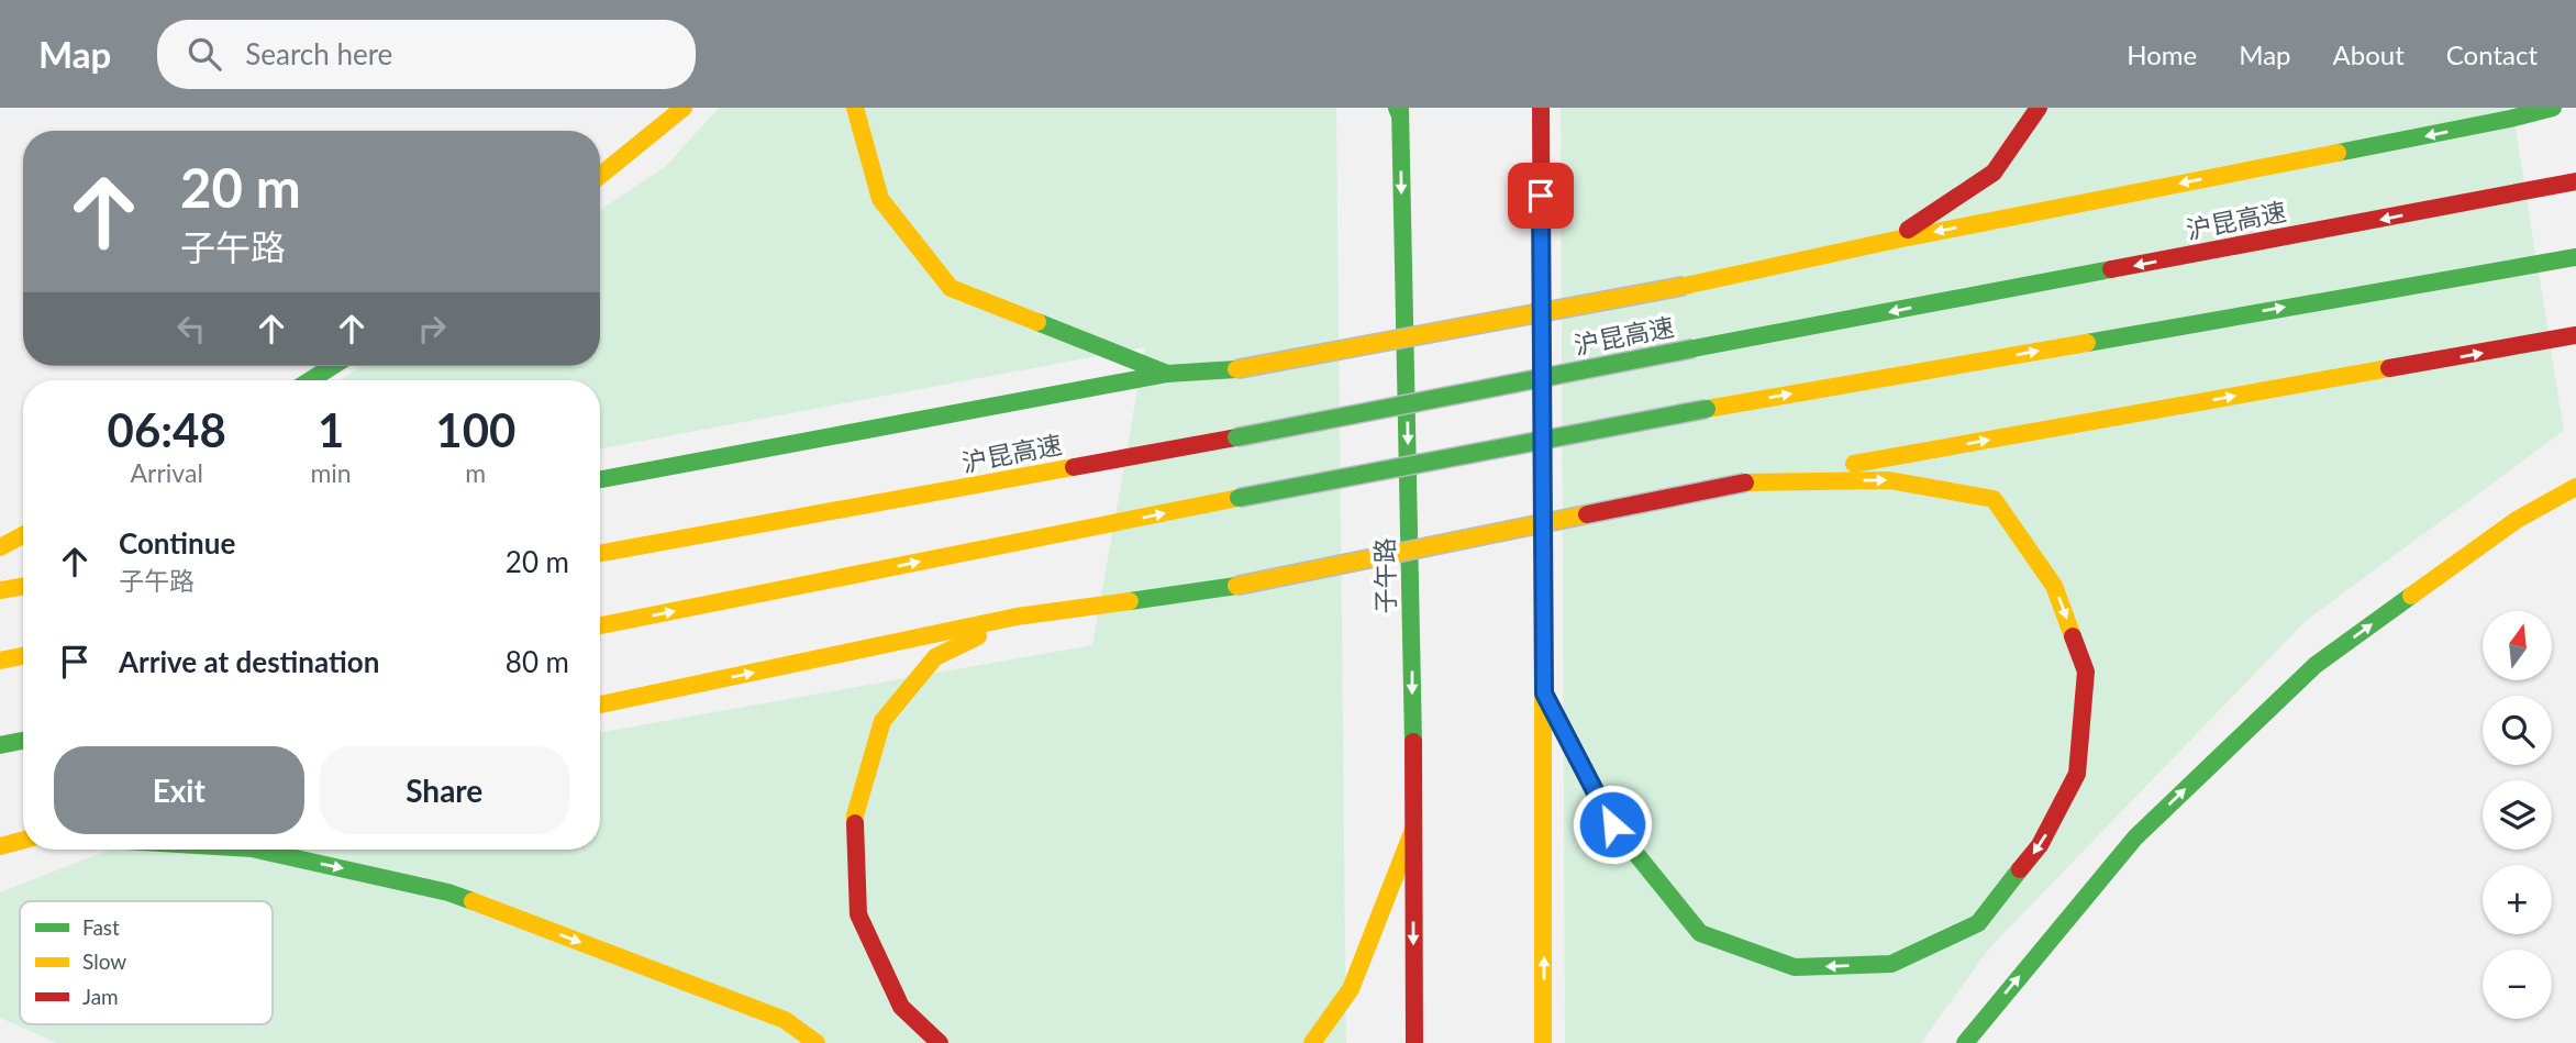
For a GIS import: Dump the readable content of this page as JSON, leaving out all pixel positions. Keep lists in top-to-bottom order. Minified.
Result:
{"streets":{"main road":["沪昆高速","子午路"]},"legend":["Fast","Slow","Jam"],"north":"top","page":{"header":"Map","search":"Search here","nav":["Home","Map","About","Contact"],"turn":["20 m","子午路"],"eta":["06:48","Arrival","1","min","100","m"],"list":[{"name":"Continue","note":"子午路","value":"20 m"},{"name":"Arrive at destination","value":"80 m"}],"map_buttons":["+","−"],"buttons":["Exit","Share"]}}
